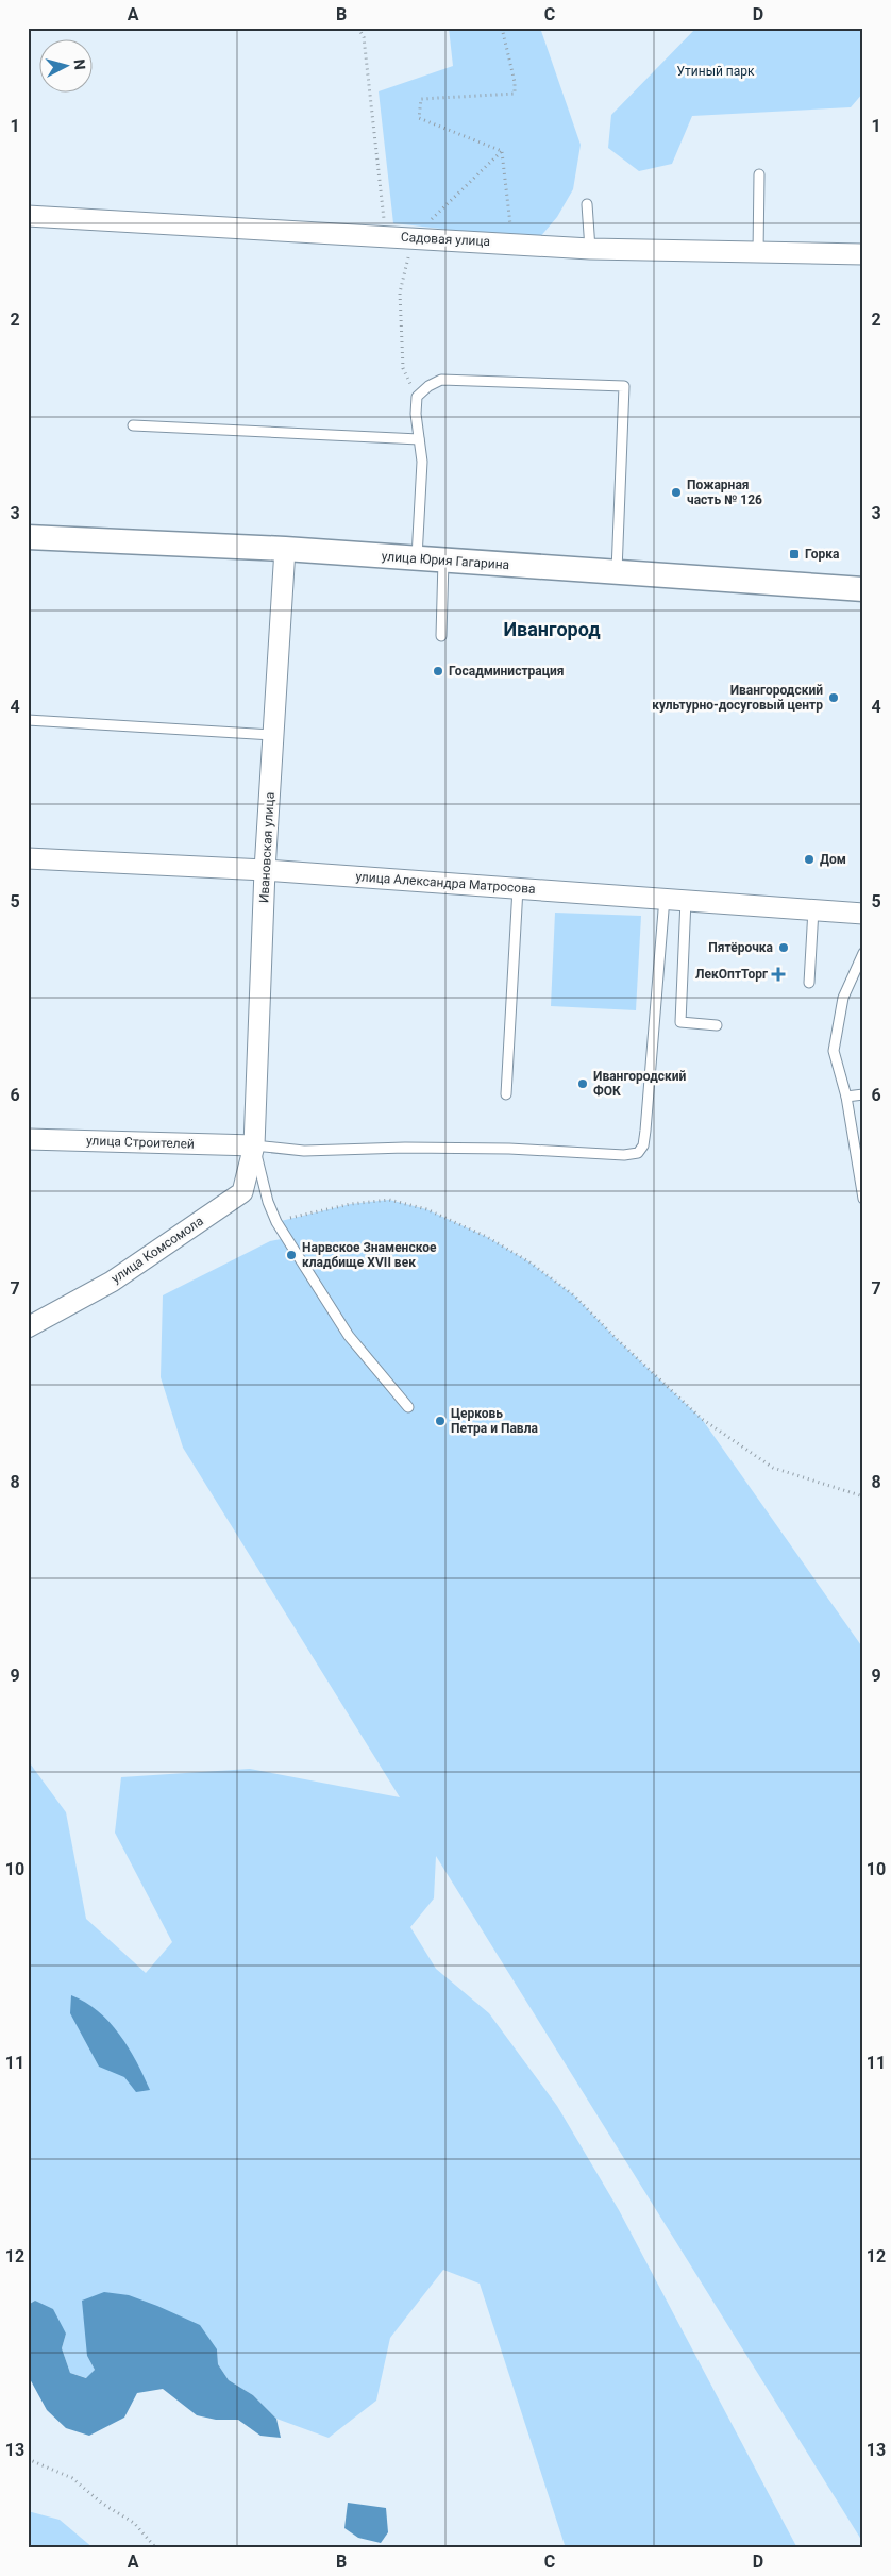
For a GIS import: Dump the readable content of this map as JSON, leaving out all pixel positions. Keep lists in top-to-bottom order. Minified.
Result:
{"streets":{"street":["Садовая улица","улица Юрия Гагарина","Ивановская улица","улица Александра Матросова","улица Строителей","улица Комсомола"]},"crossings":[["улица Юрия Гагарина","Ивановская улица"],["Ивановская улица","улица Александра Матросова"],["Ивановская улица","улица Строителей"],["Ивановская улица","улица Комсомола"],["улица Строителей","улица Комсомола"]],"districts":["Ивангород"],"parks":["Утиный парк"],"places":{"other":["Пожарная часть № 126","Госадминистрация","Ивангородский культурно-досуговый центр","Дом","Пятёрочка","Ивангородский ФОК","Нарвское Знаменское кладбище XVII век","Церковь Петра и Павла"],"transit":["Горка"],"health":["ЛекОптТорг"]},"north":"right","grid":{"columns":["A","B","C","D"],"rows":["1","2","3","4","5","6","7","8","9","10","11","12","13"]}}
